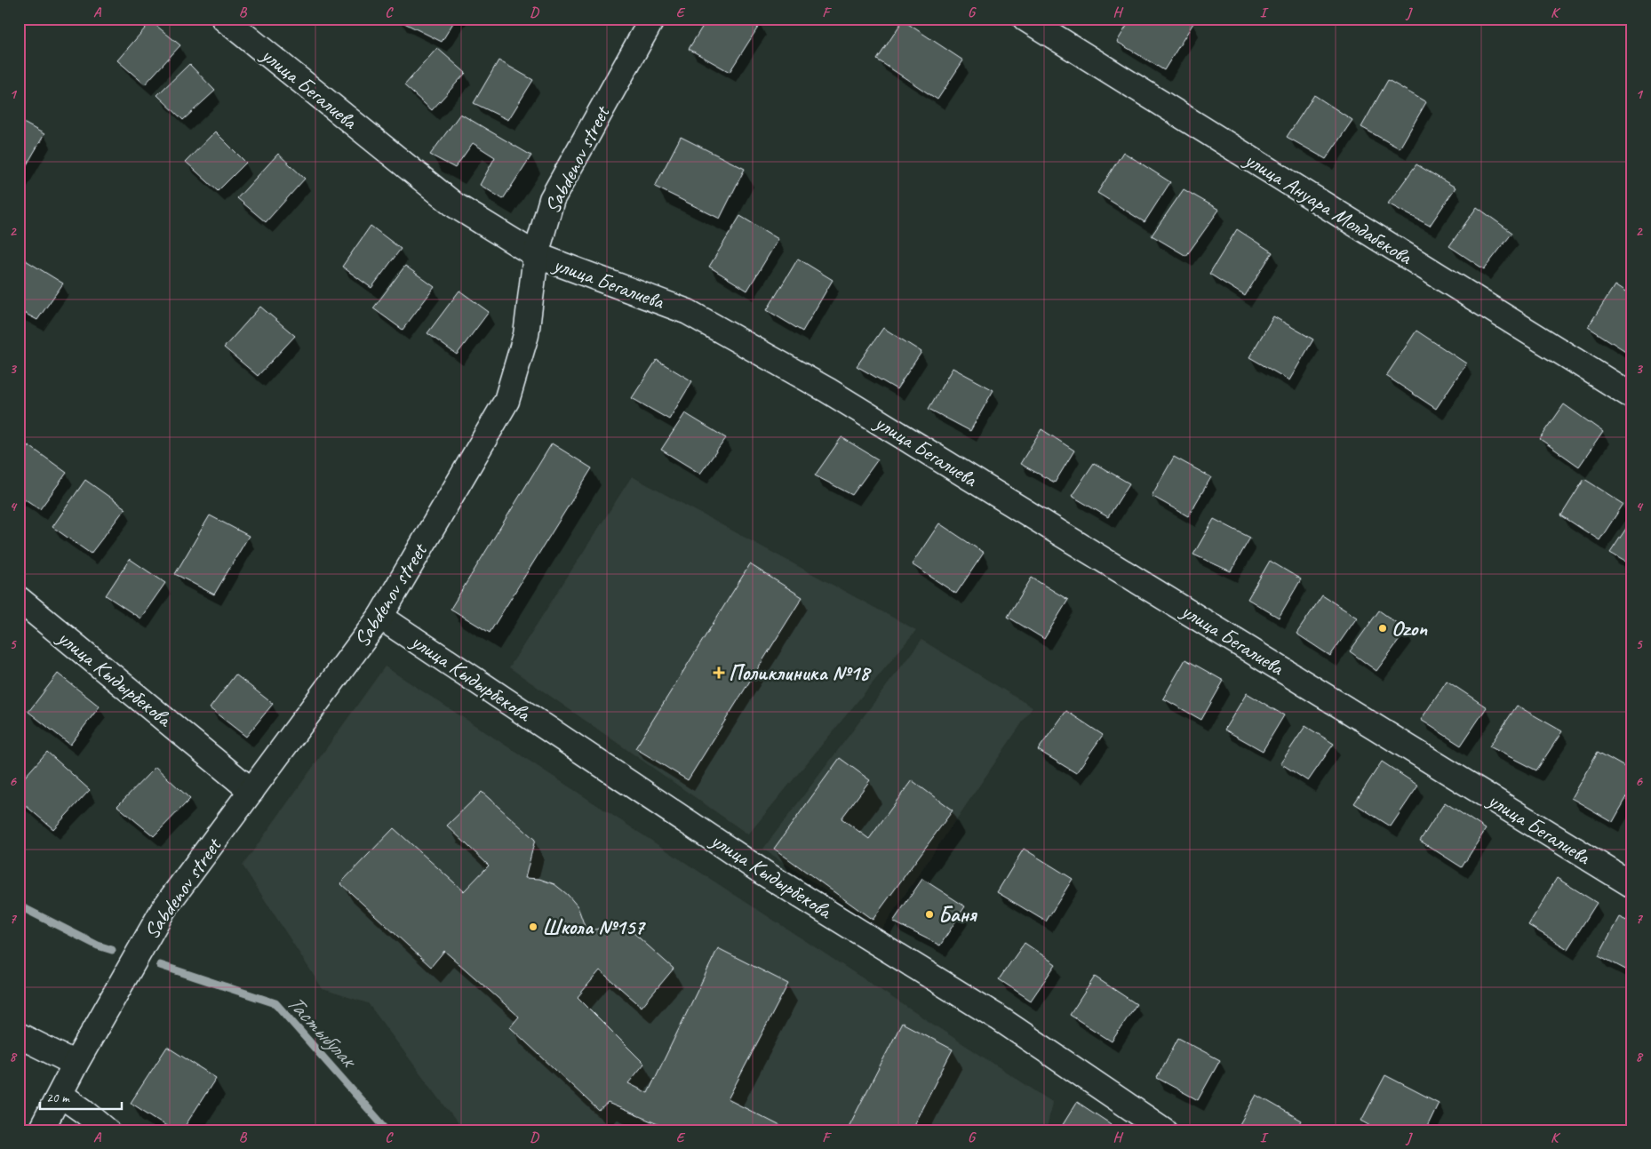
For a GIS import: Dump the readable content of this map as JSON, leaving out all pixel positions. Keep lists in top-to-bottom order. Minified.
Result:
{"streets":{"street":["улица Бегалиева","Sabdenov street","улица Ануара Молдабекова","улица Кыдырбекова"]},"crossings":[["улица Бегалиева","Sabdenov street"],["Sabdenov street","улица Кыдырбекова"]],"water":["Тастыбулак"],"places":{"other":["Ozon","Баня","Школа №157"],"health":["Поликлиника №18"]},"scale_bar":"20 m","grid":{"columns":["A","B","C","D","E","F","G","H","I","J","K"],"rows":["1","2","3","4","5","6","7","8"]}}
